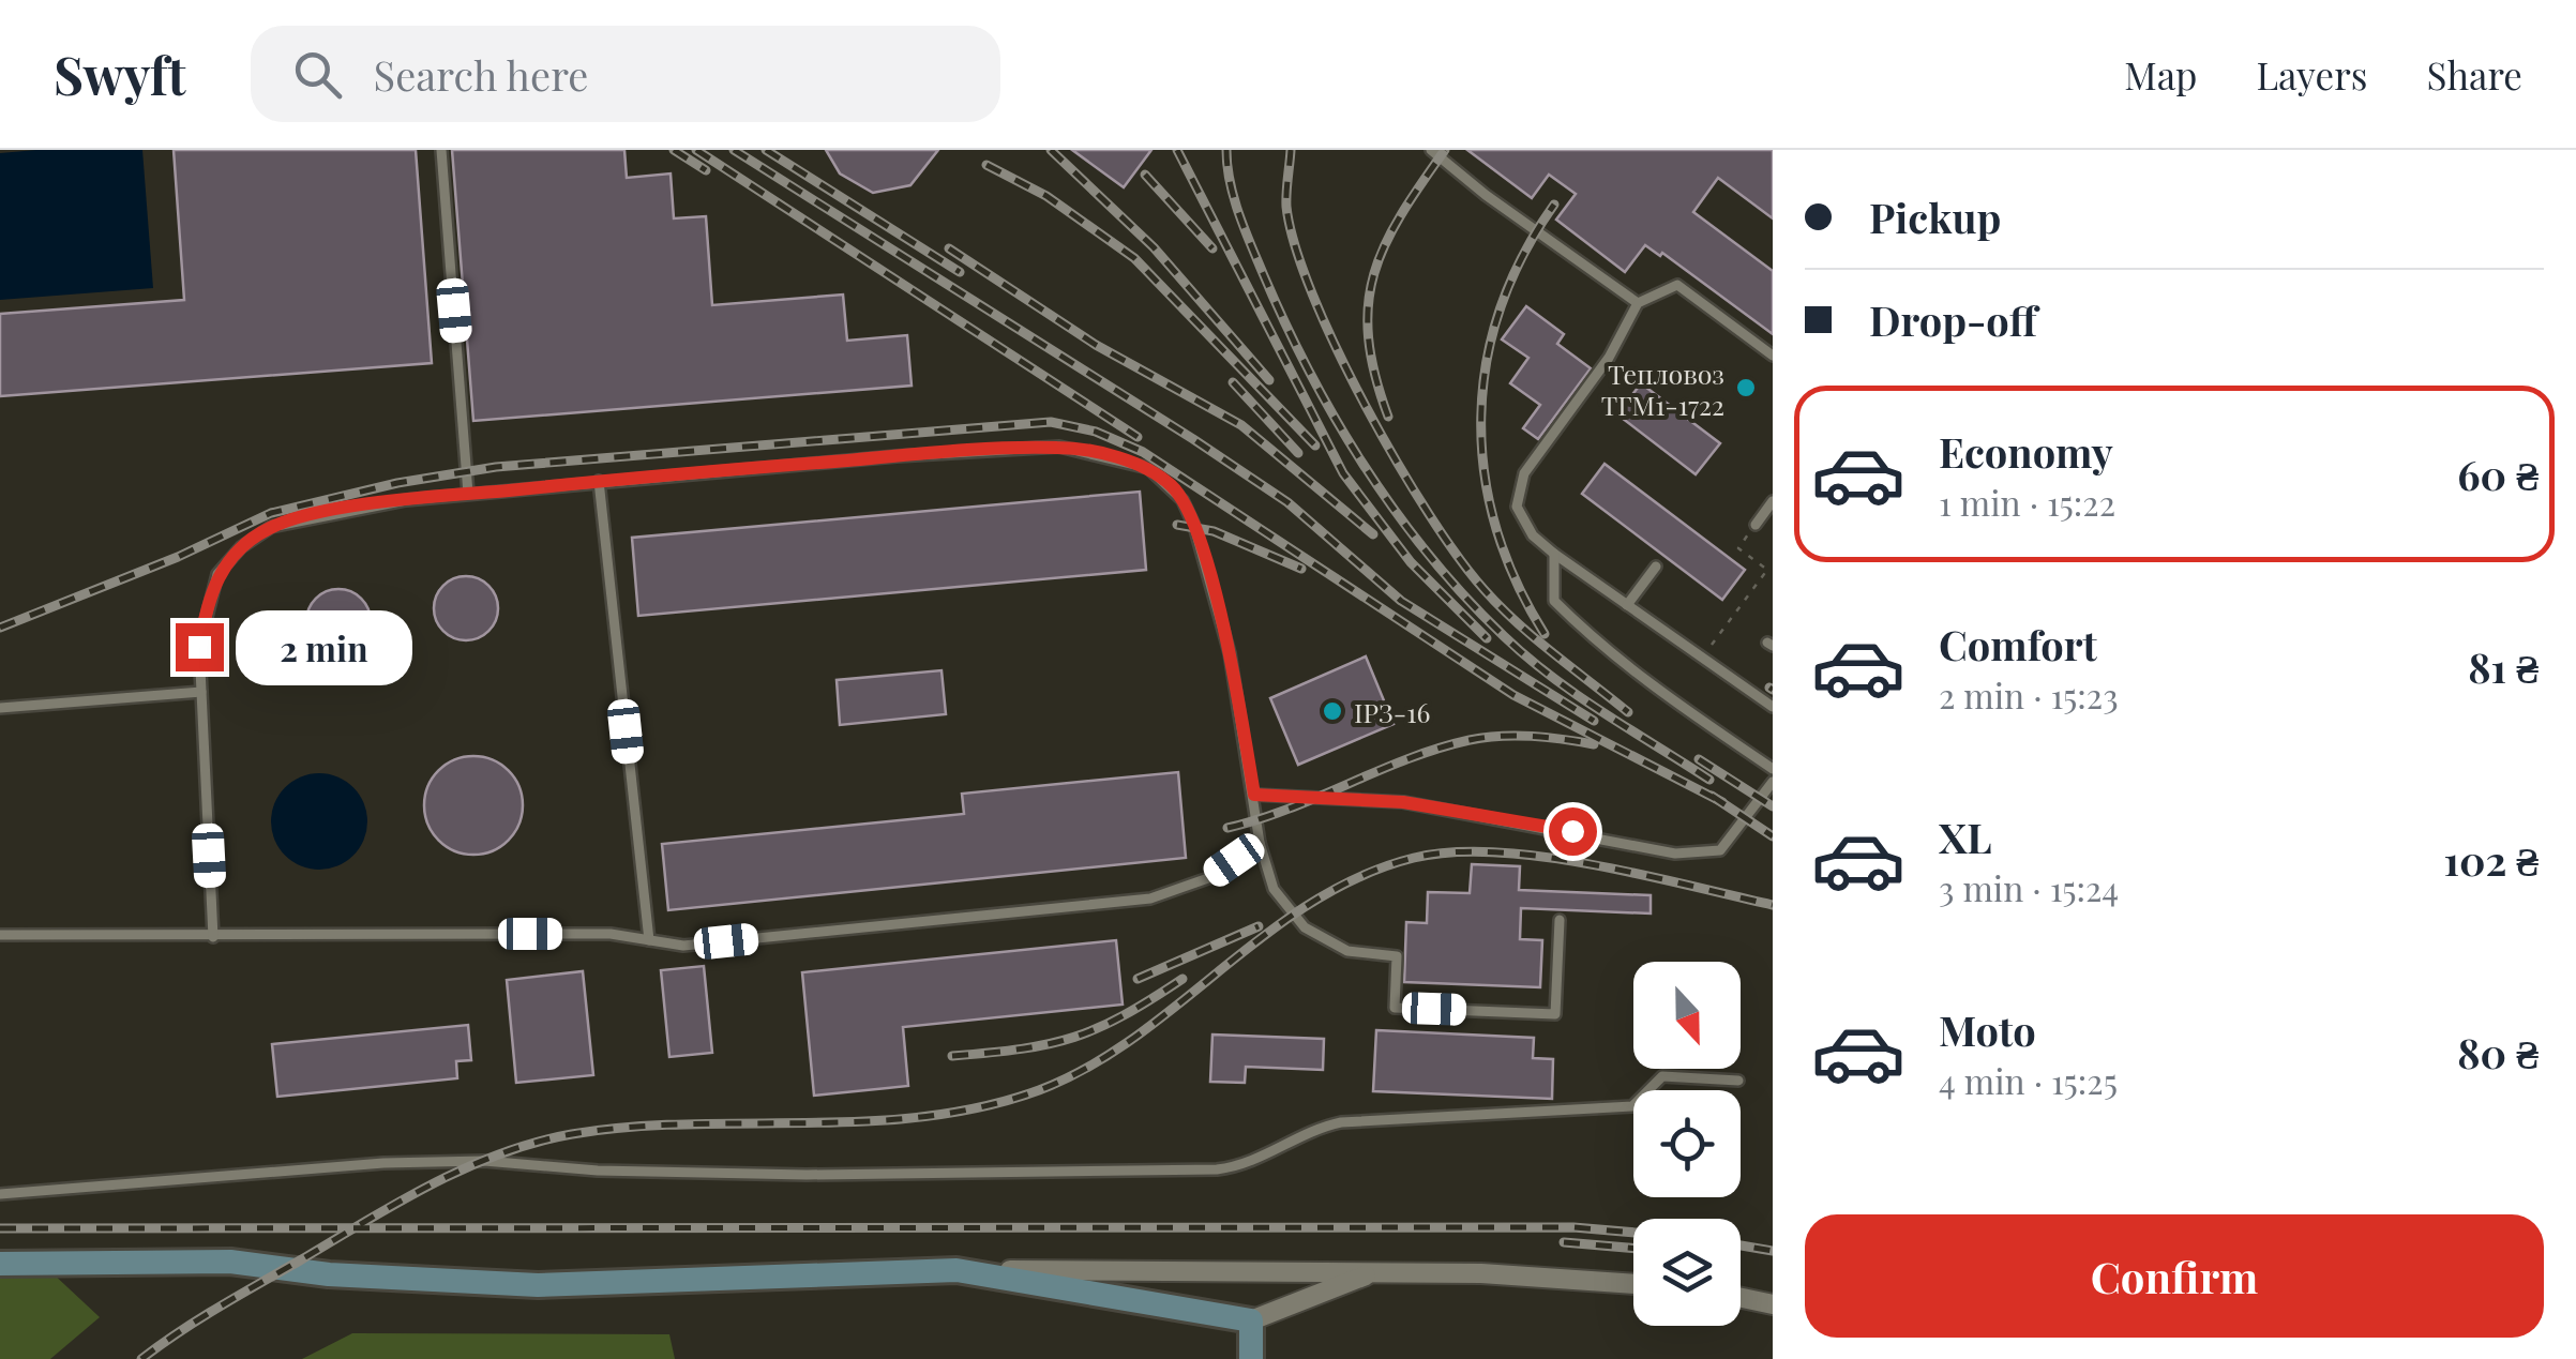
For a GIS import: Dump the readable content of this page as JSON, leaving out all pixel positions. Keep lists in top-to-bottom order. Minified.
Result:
{"places":["Тепловоз ТГМ1-1722","ІРЗ-16"],"north":"bottom","page":{"header":"Swyft","search":"Search here","nav":["Map","Layers","Share"],"banner":["Pickup","Drop-off"],"list":[{"name":"Economy","note":"1 min · 15:22","value":"60 ₴"},{"name":"Comfort","note":"2 min · 15:23","value":"81 ₴"},{"name":"XL","note":"3 min · 15:24","value":"102 ₴"},{"name":"Moto","note":"4 min · 15:25","value":"80 ₴"}],"bubble":"2 min","buttons":"Confirm"}}
